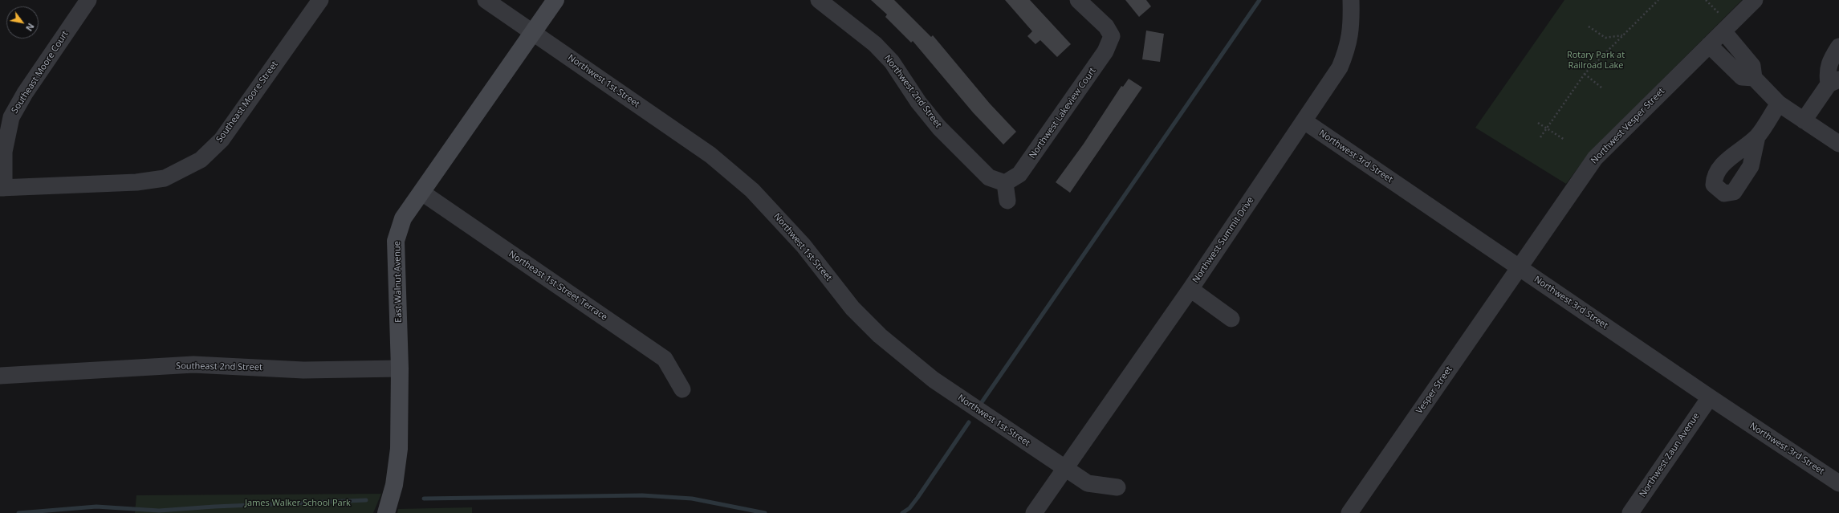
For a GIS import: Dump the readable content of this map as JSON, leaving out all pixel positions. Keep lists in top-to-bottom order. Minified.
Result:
{"streets":{"street":["Southeast Moore Court","Northwest 1st Street","Northwest 2nd Street","Southeast Moore Street","Northwest Lakeview Court","Northwest Vesper Street","Northwest 3rd Street","Northwest Summit Drive","East Walnut Avenue","Northeast 1st Street Terrace","Southeast 2nd Street","Vesper Street","Northwest Zaun Avenue"]},"crossings":[["Southeast Moore Court","Southeast Moore Street"],["Northwest 1st Street","Northwest Summit Drive"],["Northwest 1st Street","East Walnut Avenue"],["Northwest 2nd Street","Northwest Lakeview Court"],["Northwest Vesper Street","Northwest 3rd Street"],["Northwest Vesper Street","Vesper Street"],["Northwest 3rd Street","Northwest Summit Drive"],["Northwest 3rd Street","Vesper Street"],["Northwest 3rd Street","Northwest Zaun Avenue"],["East Walnut Avenue","Northeast 1st Street Terrace"],["East Walnut Avenue","Southeast 2nd Street"]],"parks":["Rotary Park at Railroad Lake","James Walker School Park"],"north":"bottom right"}
